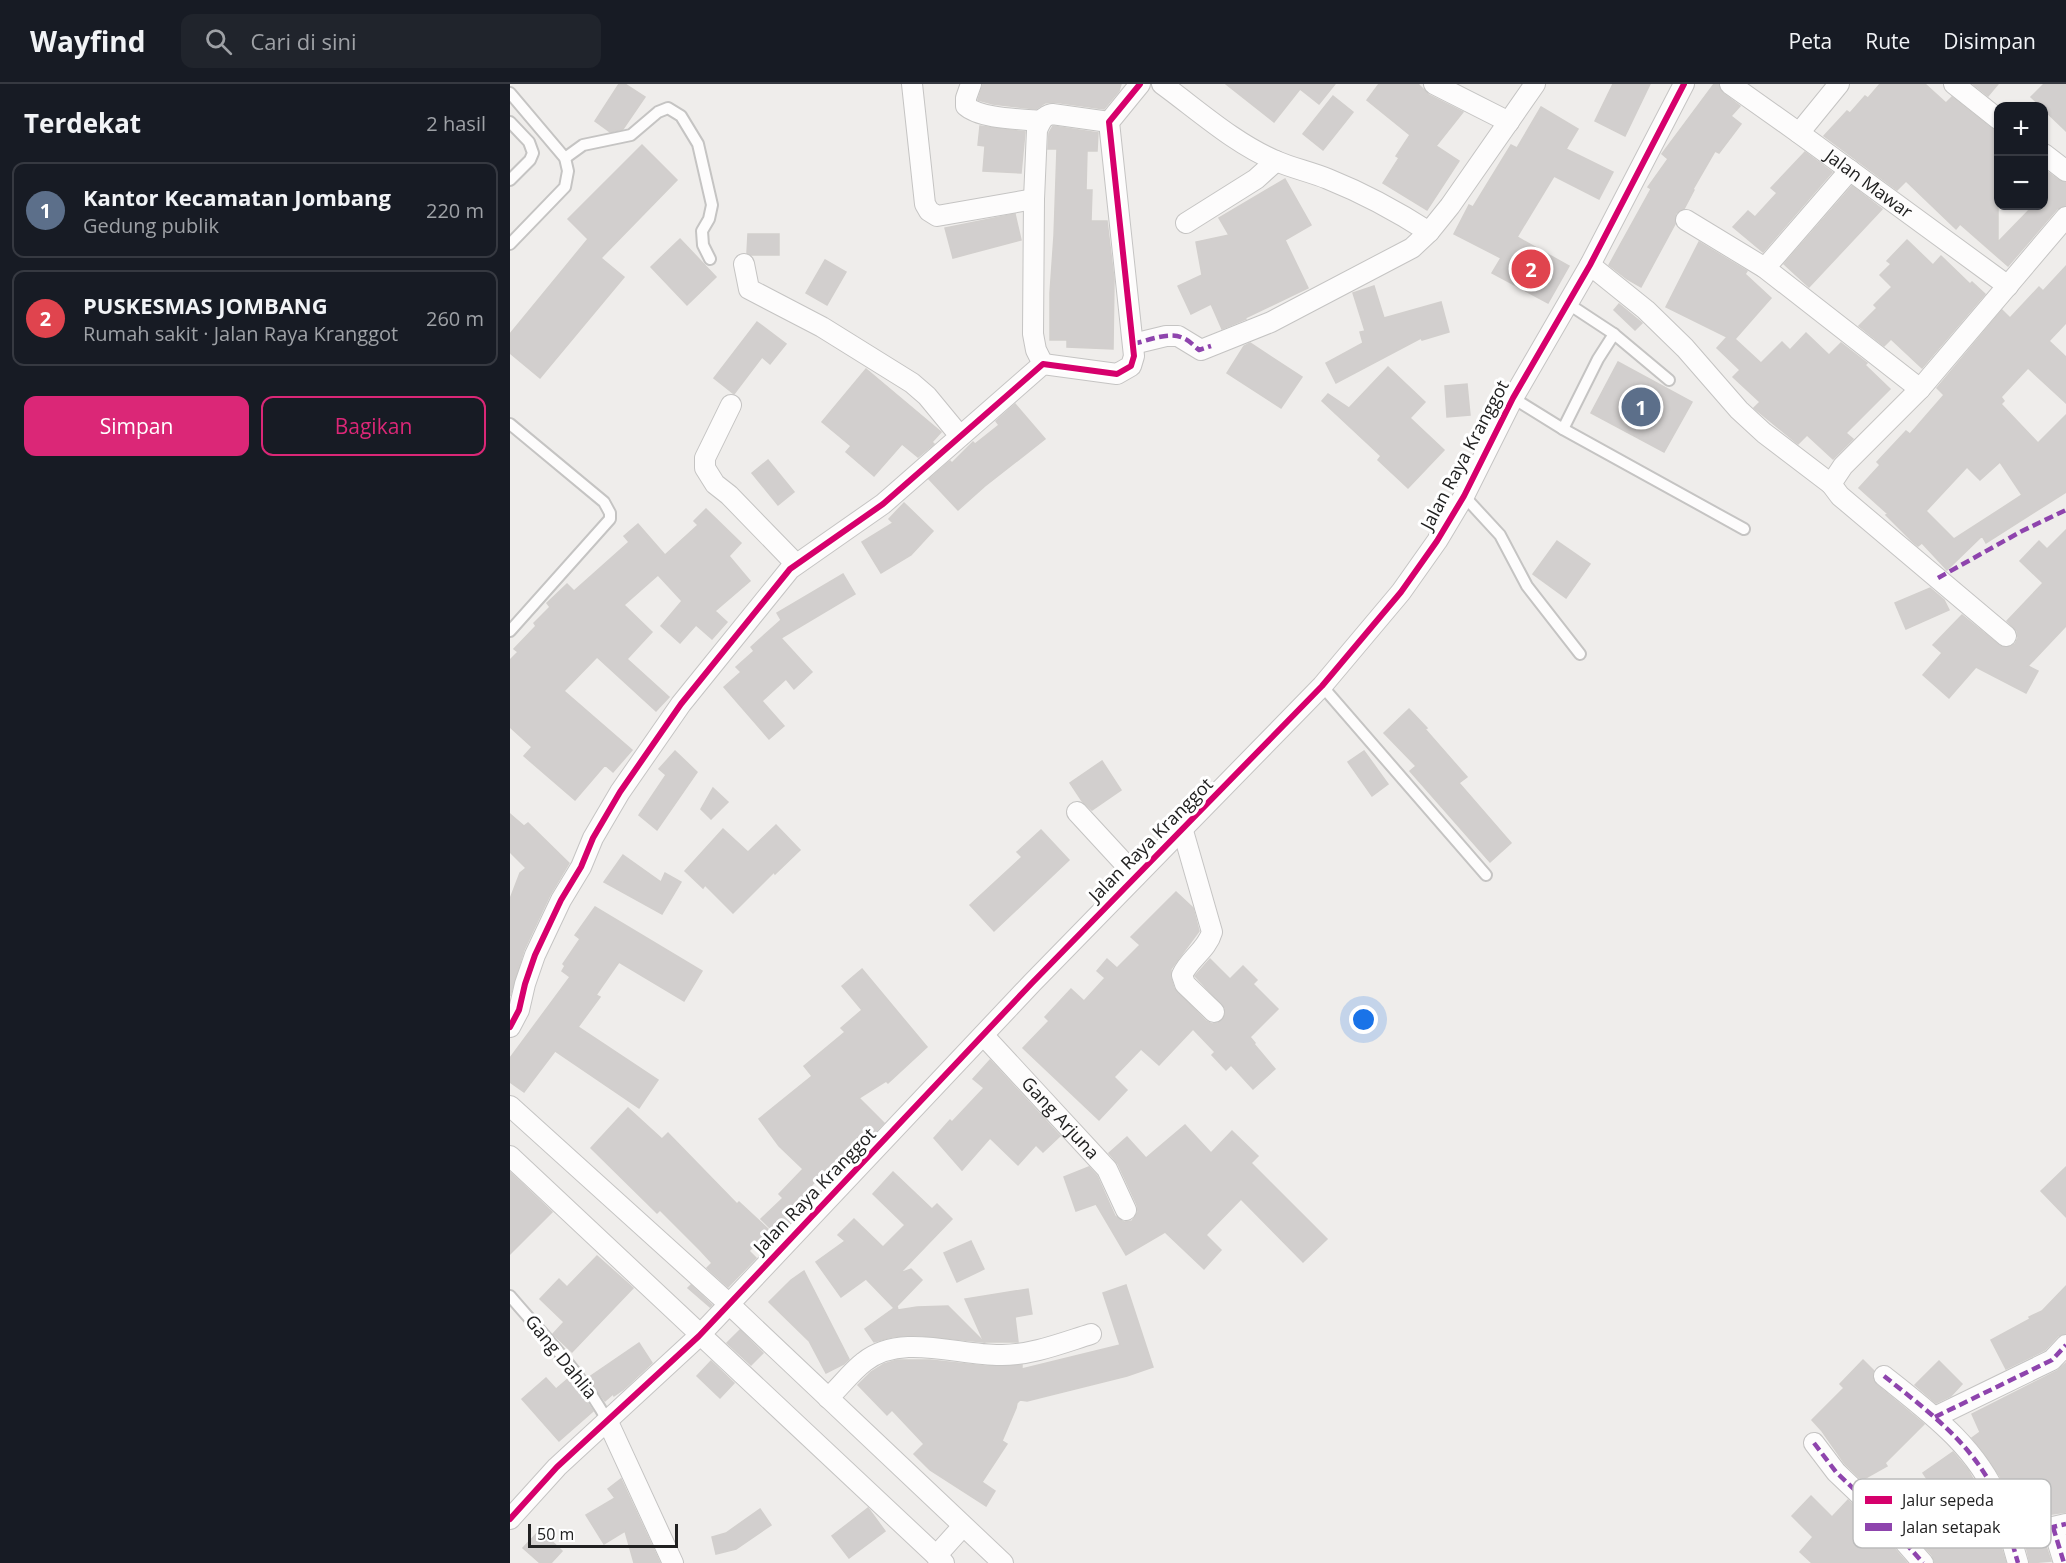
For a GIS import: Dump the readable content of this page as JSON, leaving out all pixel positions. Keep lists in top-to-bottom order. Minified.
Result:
{"streets":{"street":["Jalan Mawar","Jalan Raya Kranggot","Gang Arjuna"],"lane":["Gang Dahlia"]},"crossings":[["Jalan Raya Kranggot","Gang Arjuna"],["Jalan Raya Kranggot","Gang Dahlia"]],"legend":["Jalur sepeda","Jalan setapak"],"scale_bar":"50 m","page":{"header":"Wayfind","search":"Cari di sini","nav":["Peta","Rute","Disimpan"],"heading":["Terdekat","2 hasil"],"map_buttons":["+","−"],"list":[{"mark":"1","name":"Kantor Kecamatan Jombang","note":"Gedung publik","value":"220 m"},{"mark":"2","name":"PUSKESMAS JOMBANG","note":"Rumah sakit · Jalan Raya Kranggot","value":"260 m"}],"pins":["2","1"],"buttons":["Simpan","Bagikan"],"scale":"50 m"}}
